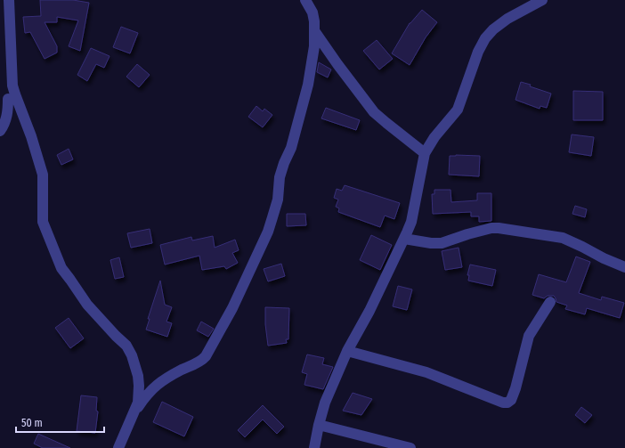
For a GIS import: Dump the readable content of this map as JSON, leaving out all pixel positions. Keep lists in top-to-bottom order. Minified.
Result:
{"scale_bar":"50 m"}
